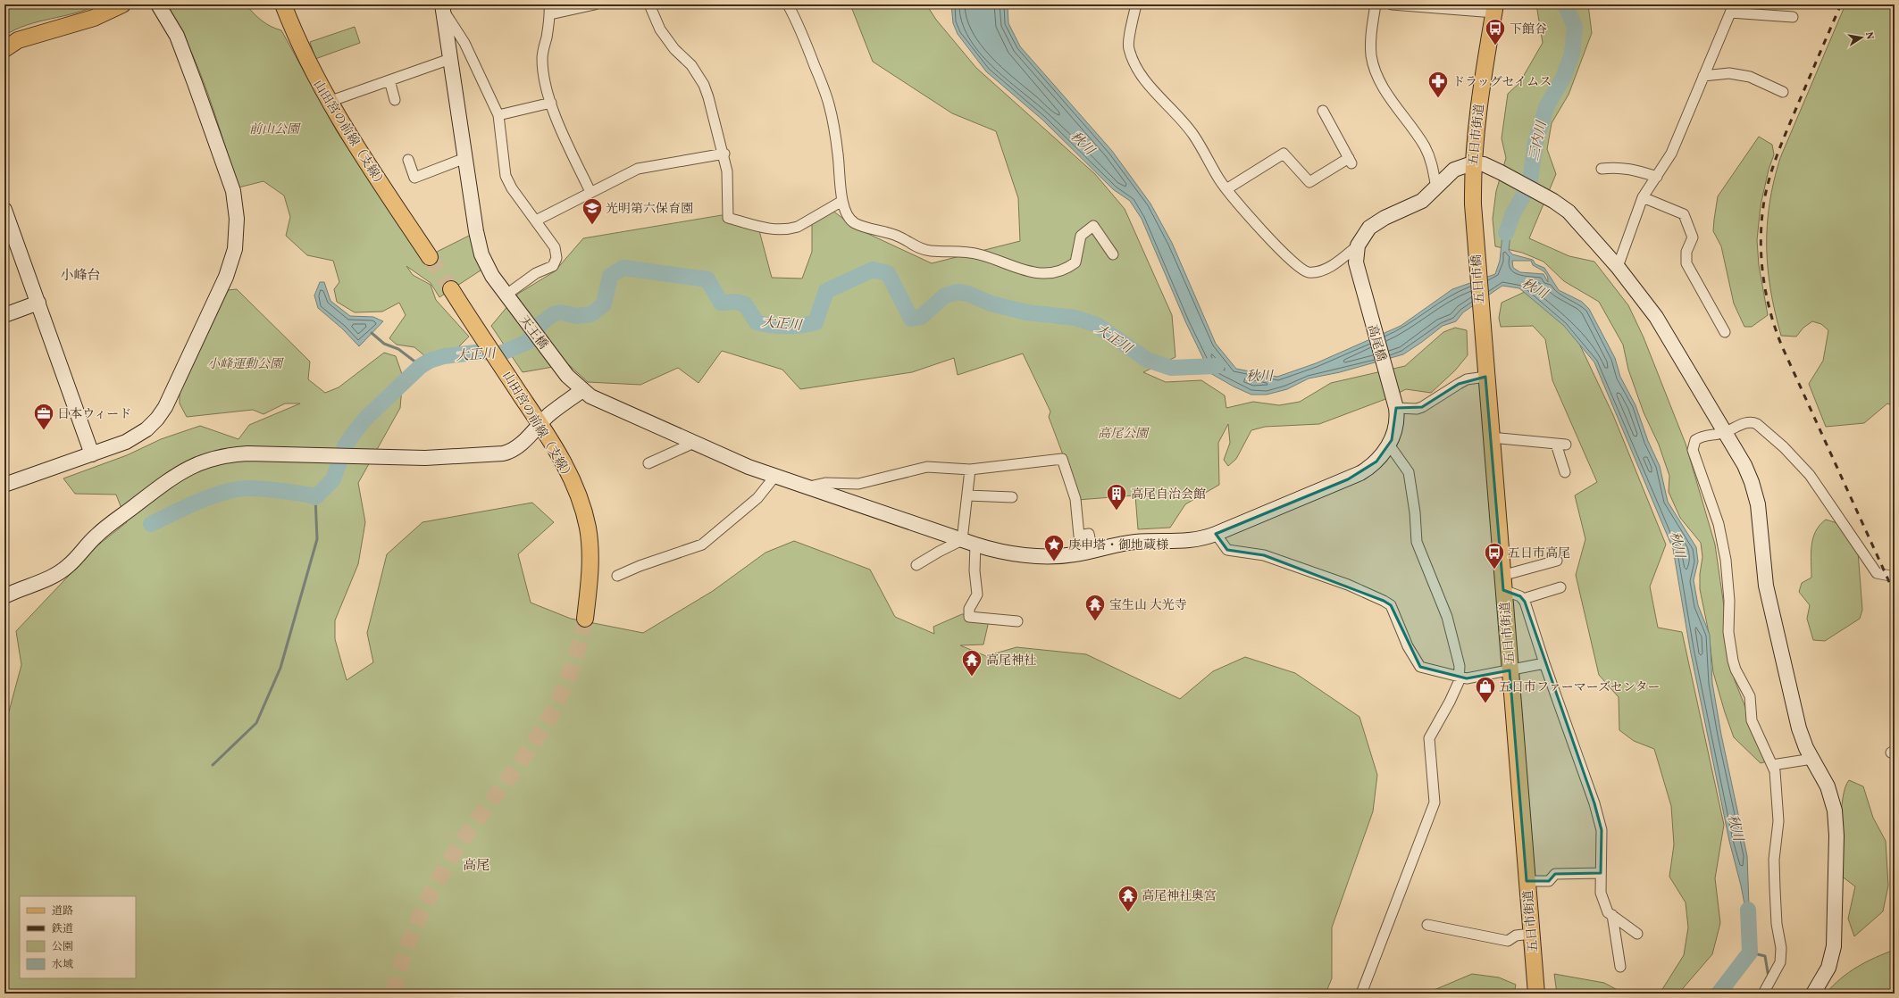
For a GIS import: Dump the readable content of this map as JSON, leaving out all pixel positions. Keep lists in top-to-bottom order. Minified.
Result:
{"streets":{"main road":["山田宮の前線（支線）","五日市街道","五日市橋"],"street":["天王橋","高尾橋"]},"crossings":[["五日市街道","五日市橋"],["天王橋","高尾橋"]],"districts":["小峰台","高尾"],"water":["三内川","秋川","大正川"],"parks":["前山公園","小峰運動公園","高尾公園"],"places":{"bus stop":["下館谷","五日市高尾"],"pharmacy":["ドラッグセイムス"],"school or university":["光明第六保育園"],"office":["日本ウィード"],"building":["高尾自治会館"],"place":["庚申塔・御地蔵様"],"temple":["宝生山 大光寺","高尾神社","高尾神社奥宮"],"shop":["五日市ファーマーズセンター"]},"legend":["道路","鉄道","公園","水域"],"north":"right"}
